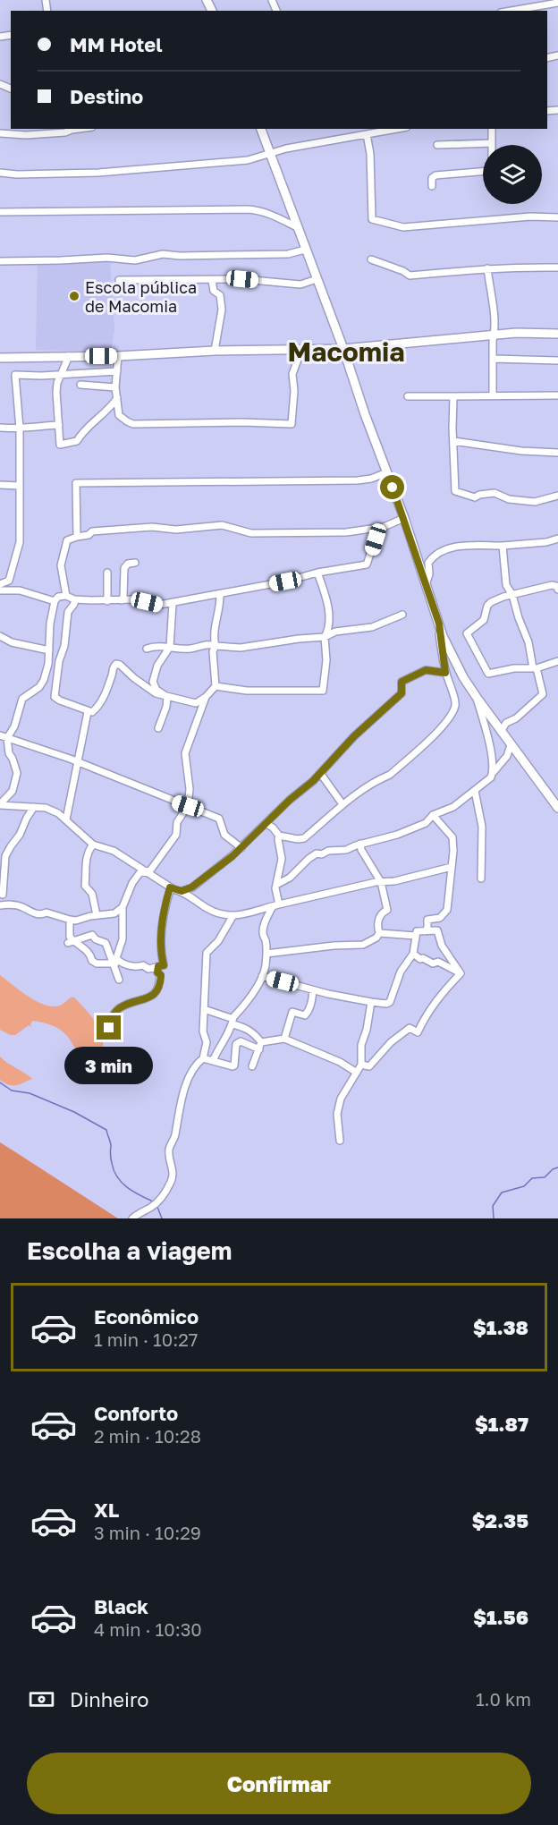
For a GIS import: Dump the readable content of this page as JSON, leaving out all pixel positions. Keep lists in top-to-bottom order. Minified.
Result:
{"districts":["Macomia"],"places":["Escola pública de Macomia"],"page":{"banner":["MM Hotel","Destino"],"bubble":"3 min","heading":"Escolha a viagem","list":[{"name":"Econômico","note":"1 min · 10:27","value":"$1.38"},{"name":"Conforto","note":"2 min · 10:28","value":"$1.87"},{"name":"XL","note":"3 min · 10:29","value":"$2.35"},{"name":"Black","note":"4 min · 10:30","value":"$1.56"}],"pay":["Dinheiro","1.0 km"],"buttons":"Confirmar"}}
